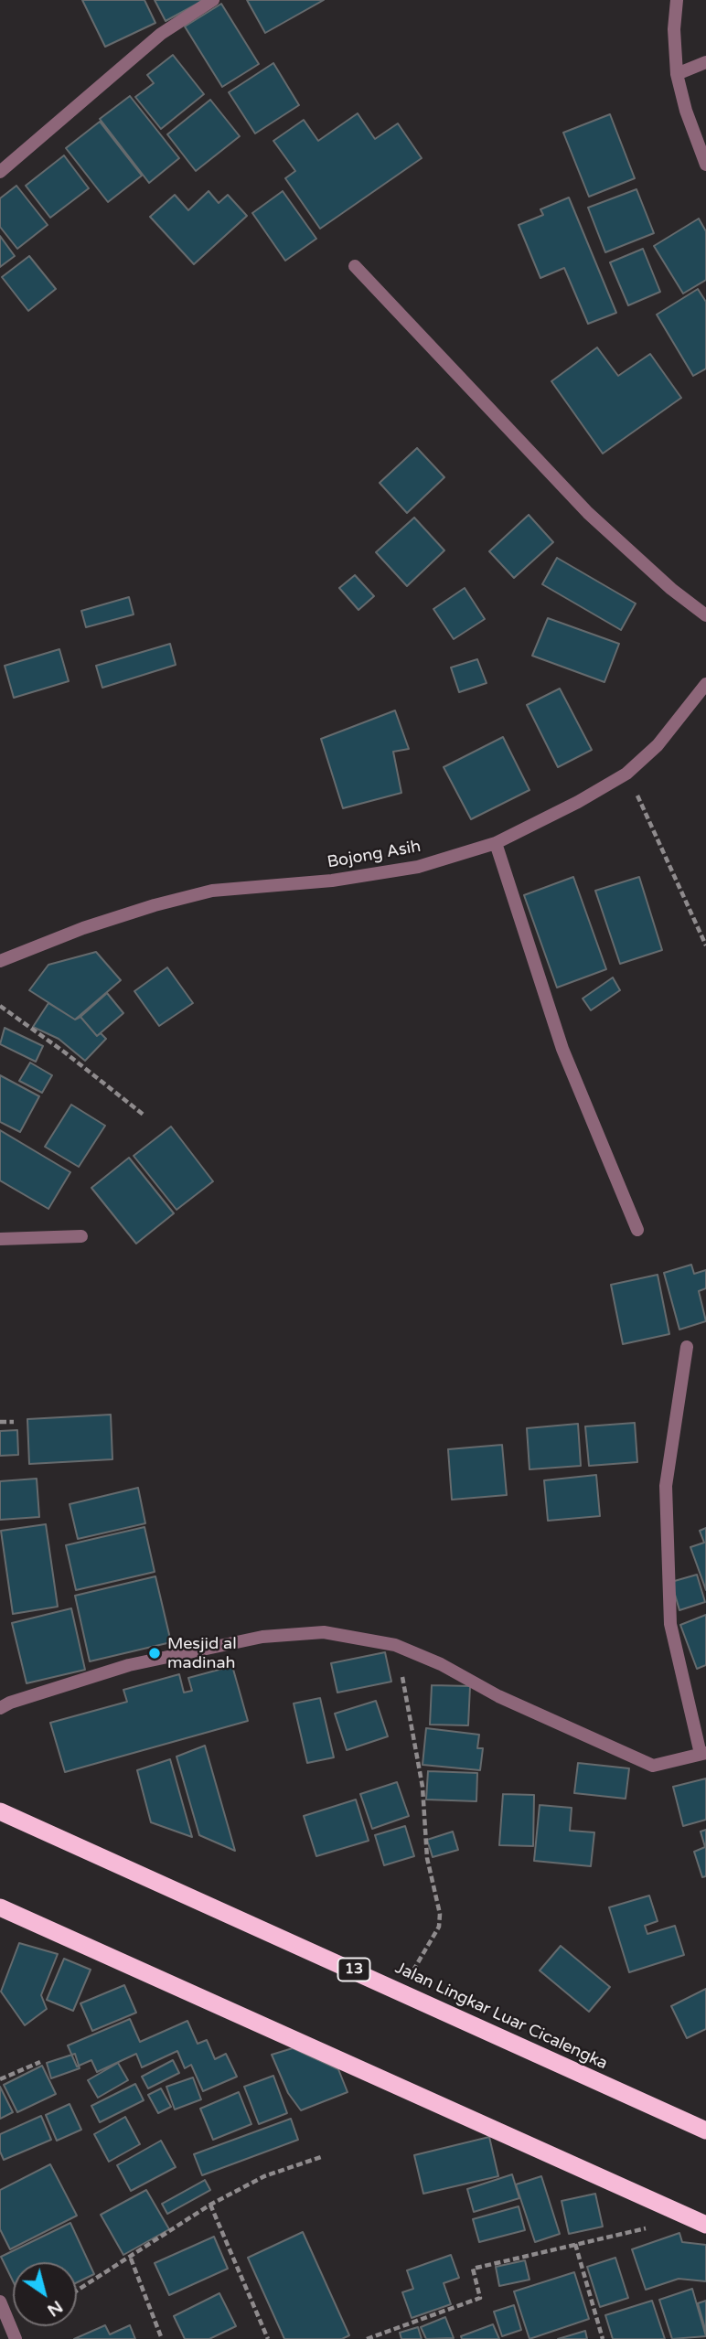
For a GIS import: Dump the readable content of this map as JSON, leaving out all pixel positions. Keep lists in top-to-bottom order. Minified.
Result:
{"streets":{"highway":["13","Jalan Lingkar Luar Cicalengka"],"street":["Bojong Asih"]},"places":["Mesjid al madinah"],"north":"bottom right"}
